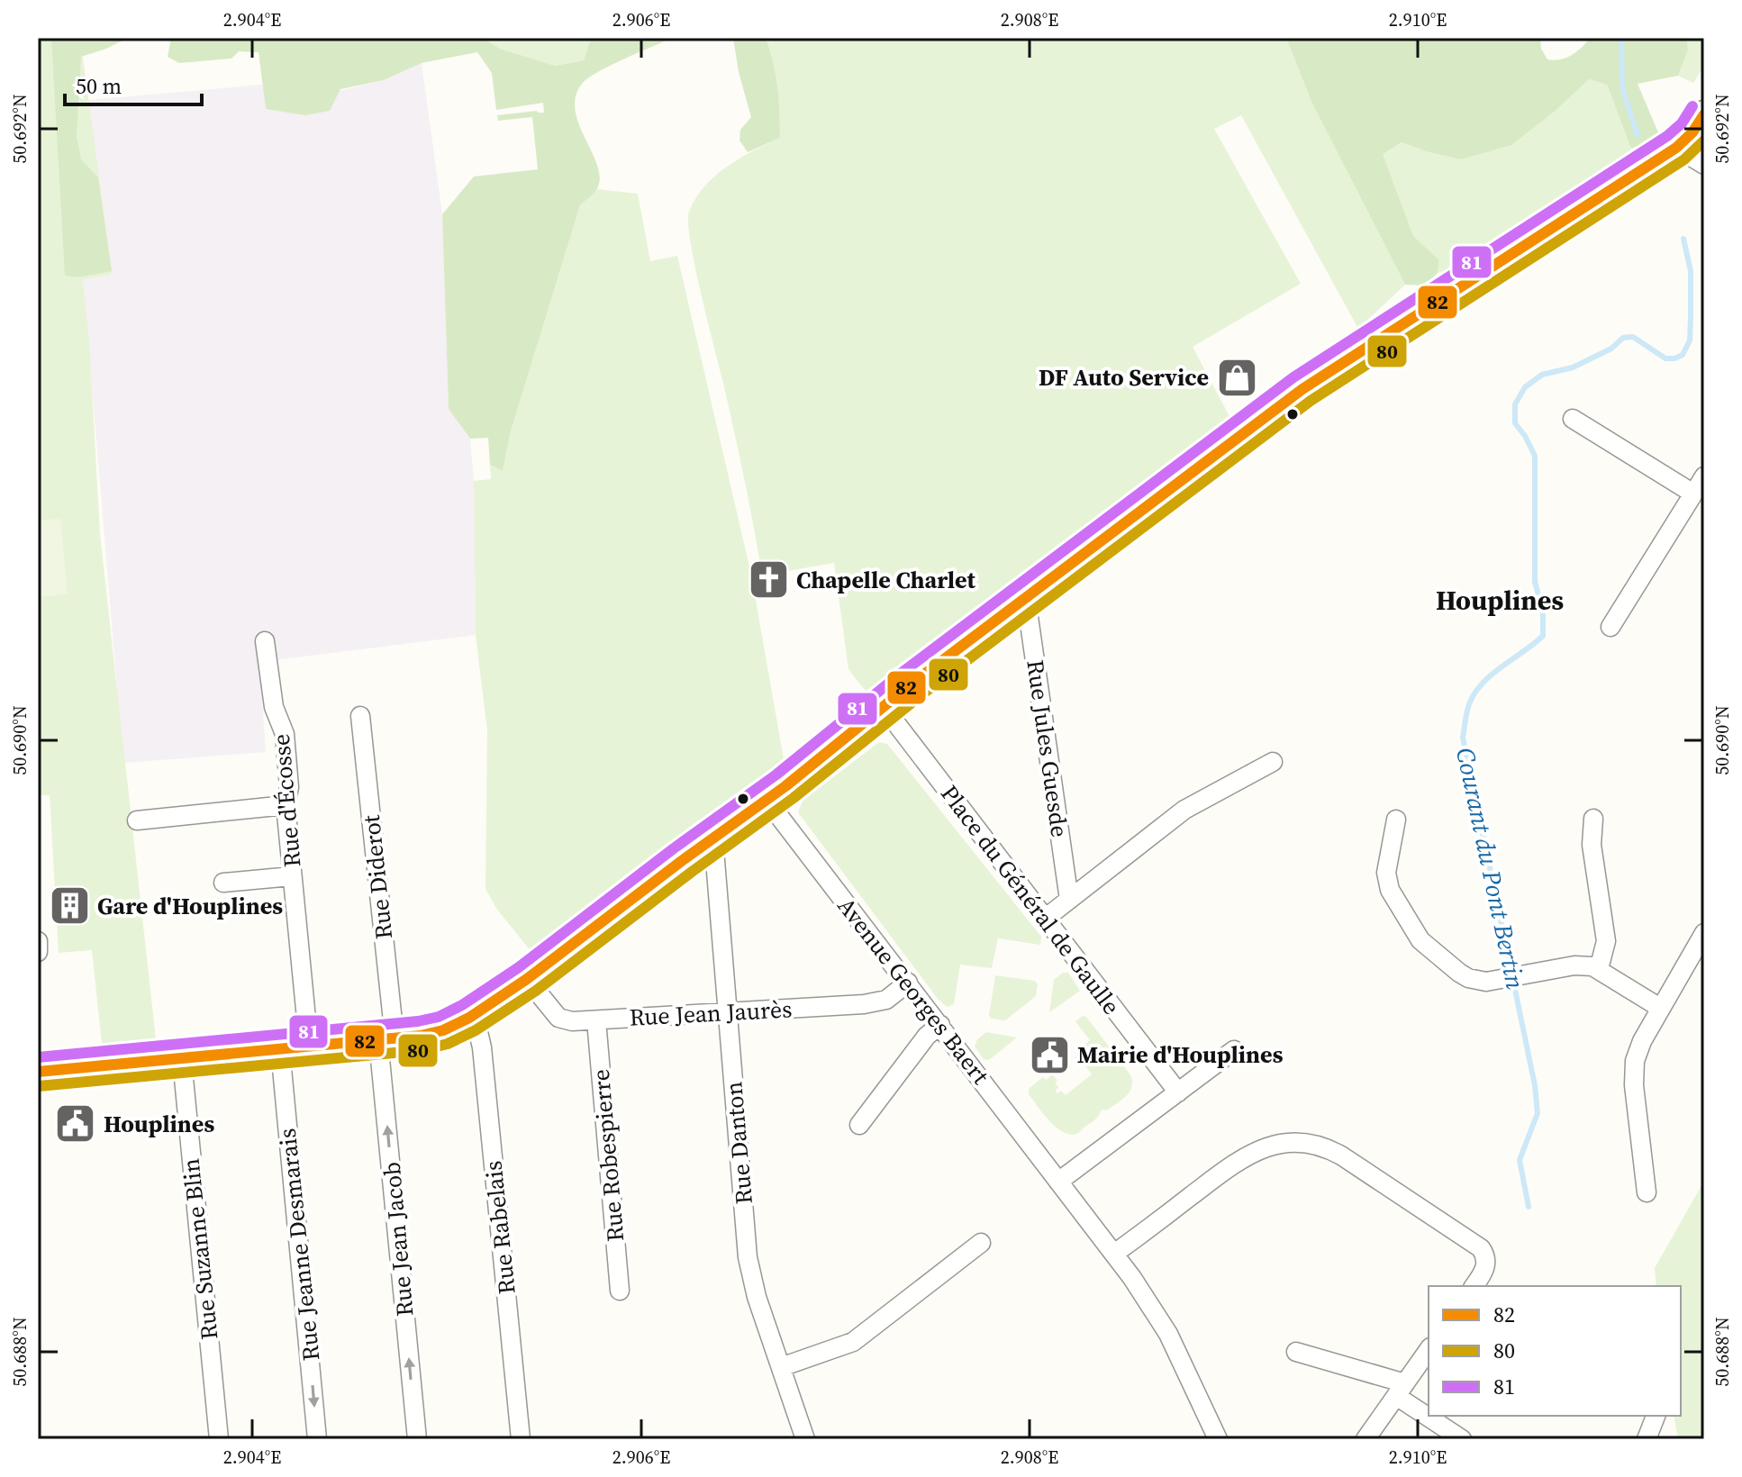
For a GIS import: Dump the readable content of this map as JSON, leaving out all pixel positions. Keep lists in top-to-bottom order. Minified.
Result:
{"streets":{"street":["Rue Jules Guesde","Rue d'Écosse","Rue Diderot","Place du Général de Gaulle","Avenue Georges Baert","Rue Jean Jaurès","Rue Danton","Rue Robespierre","Rue Rabelais","Rue Jean Jacob","Rue Jeanne Desmarais","Rue Suzanne Blin"]},"crossings":[["Rue Diderot","Rue Jean Jacob"],["Avenue Georges Baert","Rue Jean Jaurès"],["Rue Jean Jaurès","Rue Danton"],["Rue Jean Jaurès","Rue Robespierre"]],"one_way":["Rue Jean Jacob","Rue Jeanne Desmarais"],"districts":["Houplines"],"water":["Courant du Pont Bertin"],"places":{"shop":["DF Auto Service"],"church":["Chapelle Charlet"],"building":["Gare d'Houplines"],"public building":["Mairie d'Houplines","Houplines"]},"lines":["transit line 81","transit line 82","transit line 80"],"legend":["82","80","81"],"scale_bar":"50 m","coordinates":["2.904°E","2.906°E","2.908°E","2.910°E","50.692°N","50.690°N","50.688°N"]}
